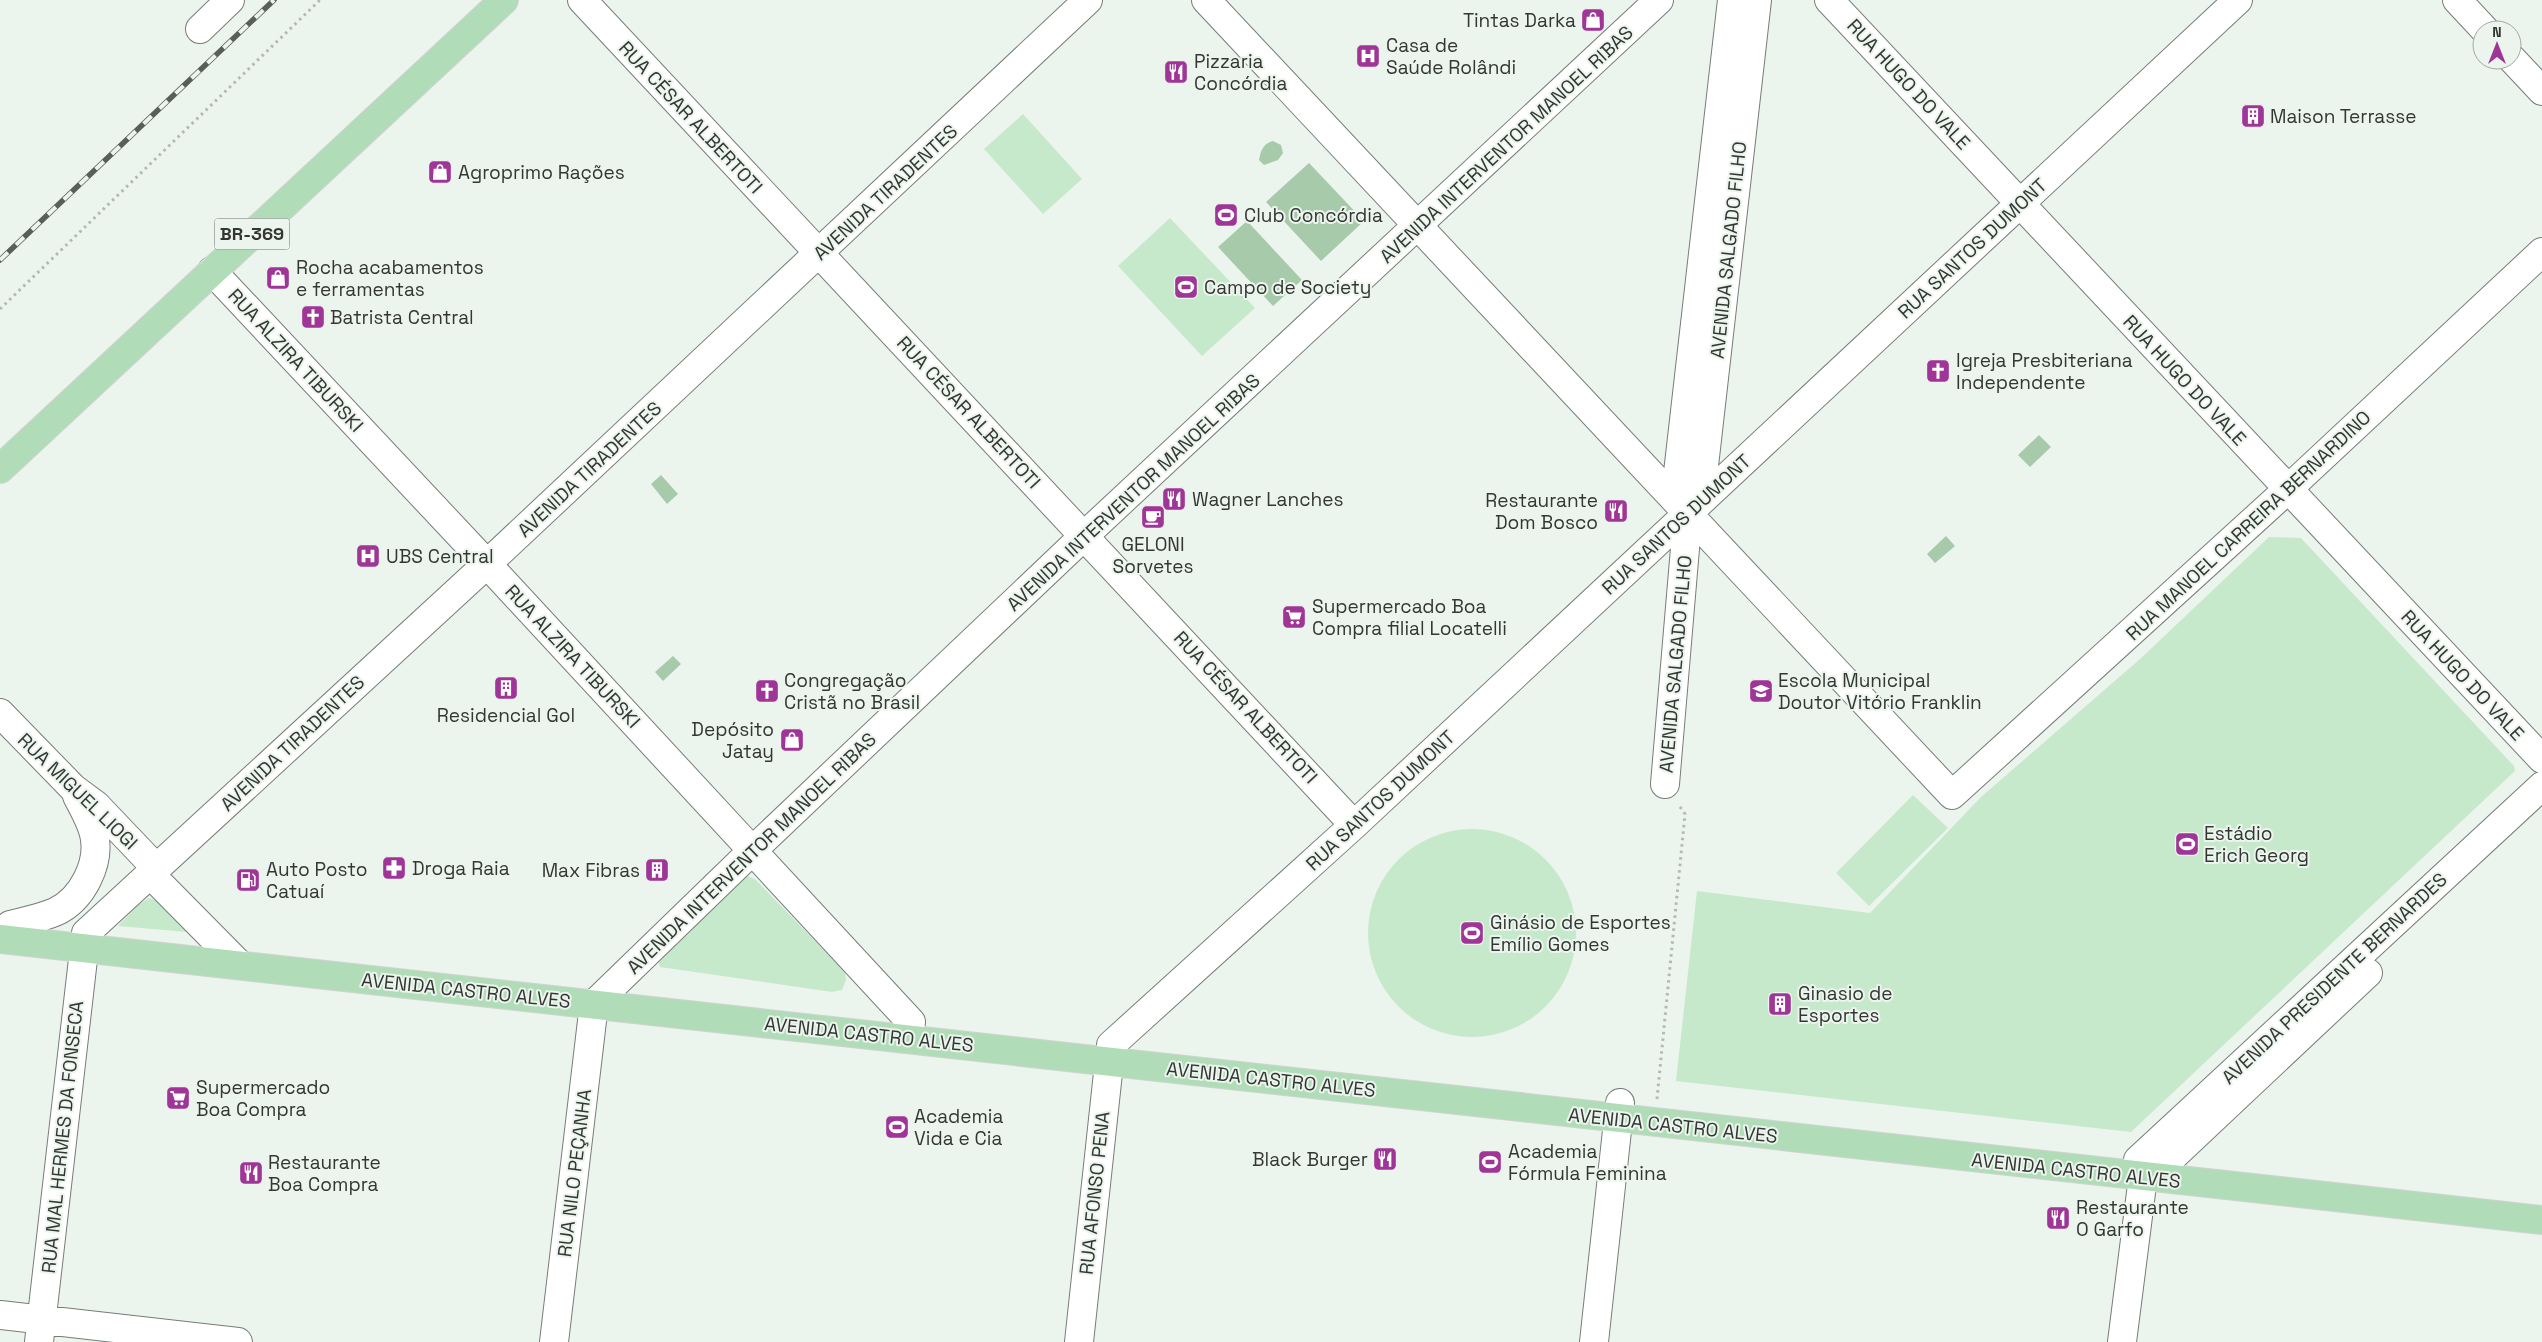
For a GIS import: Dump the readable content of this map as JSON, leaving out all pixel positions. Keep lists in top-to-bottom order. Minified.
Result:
{"streets":{"main road":["BR-369","AVENIDA CASTRO ALVES"],"street":["RUA HUGO DO VALE","RUA CÉSAR ALBERTOTI","AVENIDA INTERVENTOR MANOEL RIBAS","AVENIDA TIRADENTES","RUA SANTOS DUMONT","AVENIDA SALGADO FILHO","RUA ALZIRA TIBURSKI","RUA MANOEL CARREIRA BERNARDINO","RUA MIGUEL LIOGI","AVENIDA PRESIDENTE BERNARDES","RUA MAL HERMES DA FONSECA","RUA NILO PEÇANHA","RUA AFONSO PENA"]},"crossings":[["RUA HUGO DO VALE","RUA SANTOS DUMONT"],["RUA HUGO DO VALE","RUA MANOEL CARREIRA BERNARDINO"],["RUA CÉSAR ALBERTOTI","AVENIDA INTERVENTOR MANOEL RIBAS"],["RUA CÉSAR ALBERTOTI","AVENIDA TIRADENTES"],["RUA CÉSAR ALBERTOTI","RUA SANTOS DUMONT"],["AVENIDA INTERVENTOR MANOEL RIBAS","RUA ALZIRA TIBURSKI"],["AVENIDA INTERVENTOR MANOEL RIBAS","AVENIDA CASTRO ALVES"],["AVENIDA INTERVENTOR MANOEL RIBAS","RUA NILO PEÇANHA"],["AVENIDA TIRADENTES","RUA ALZIRA TIBURSKI"],["AVENIDA TIRADENTES","RUA MIGUEL LIOGI"],["AVENIDA TIRADENTES","AVENIDA CASTRO ALVES"],["AVENIDA TIRADENTES","RUA MAL HERMES DA FONSECA"],["BR-369","RUA ALZIRA TIBURSKI"],["RUA SANTOS DUMONT","AVENIDA SALGADO FILHO"],["RUA SANTOS DUMONT","RUA MANOEL CARREIRA BERNARDINO"],["RUA SANTOS DUMONT","AVENIDA CASTRO ALVES"],["RUA SANTOS DUMONT","RUA AFONSO PENA"],["AVENIDA SALGADO FILHO","RUA MANOEL CARREIRA BERNARDINO"],["RUA ALZIRA TIBURSKI","AVENIDA CASTRO ALVES"],["RUA MIGUEL LIOGI","AVENIDA CASTRO ALVES"],["AVENIDA PRESIDENTE BERNARDES","AVENIDA CASTRO ALVES"],["AVENIDA CASTRO ALVES","RUA MAL HERMES DA FONSECA"],["AVENIDA CASTRO ALVES","RUA NILO PEÇANHA"],["AVENIDA CASTRO ALVES","RUA AFONSO PENA"]],"places":{"shop":["Tintas Darka","Agroprimo Rações","Rocha acabamentos e ferramentas","Depósito Jatay"],"hospital":["Casa de Saúde Rolândi","UBS Central"],"restaurant":["Pizzaria Concórdia","Wagner Lanches","Restaurante Dom Bosco","Black Burger","Restaurante Boa Compra","Restaurante O Garfo"],"building":["Maison Terrasse","Residencial Gol","Max Fibras","Ginasio de Esportes"],"sports":["Club Concórdia","Campo de Society","Estádio Erich Georg","Ginásio de Esportes Emílio Gomes","Academia Vida e Cia","Academia Fórmula Feminina"],"church":["Batrista Central","Igreja Presbiteriana Independente","Congregação Cristã no Brasil"],"cafe":["GELONI Sorvetes"],"supermarket":["Supermercado Boa Compra filial Locatelli","Supermercado Boa Compra"],"school or university":["Escola Municipal Doutor Vitório Franklin"],"pharmacy":["Droga Raia"],"fuel station":["Auto Posto Catuaí"]},"north":"top"}
